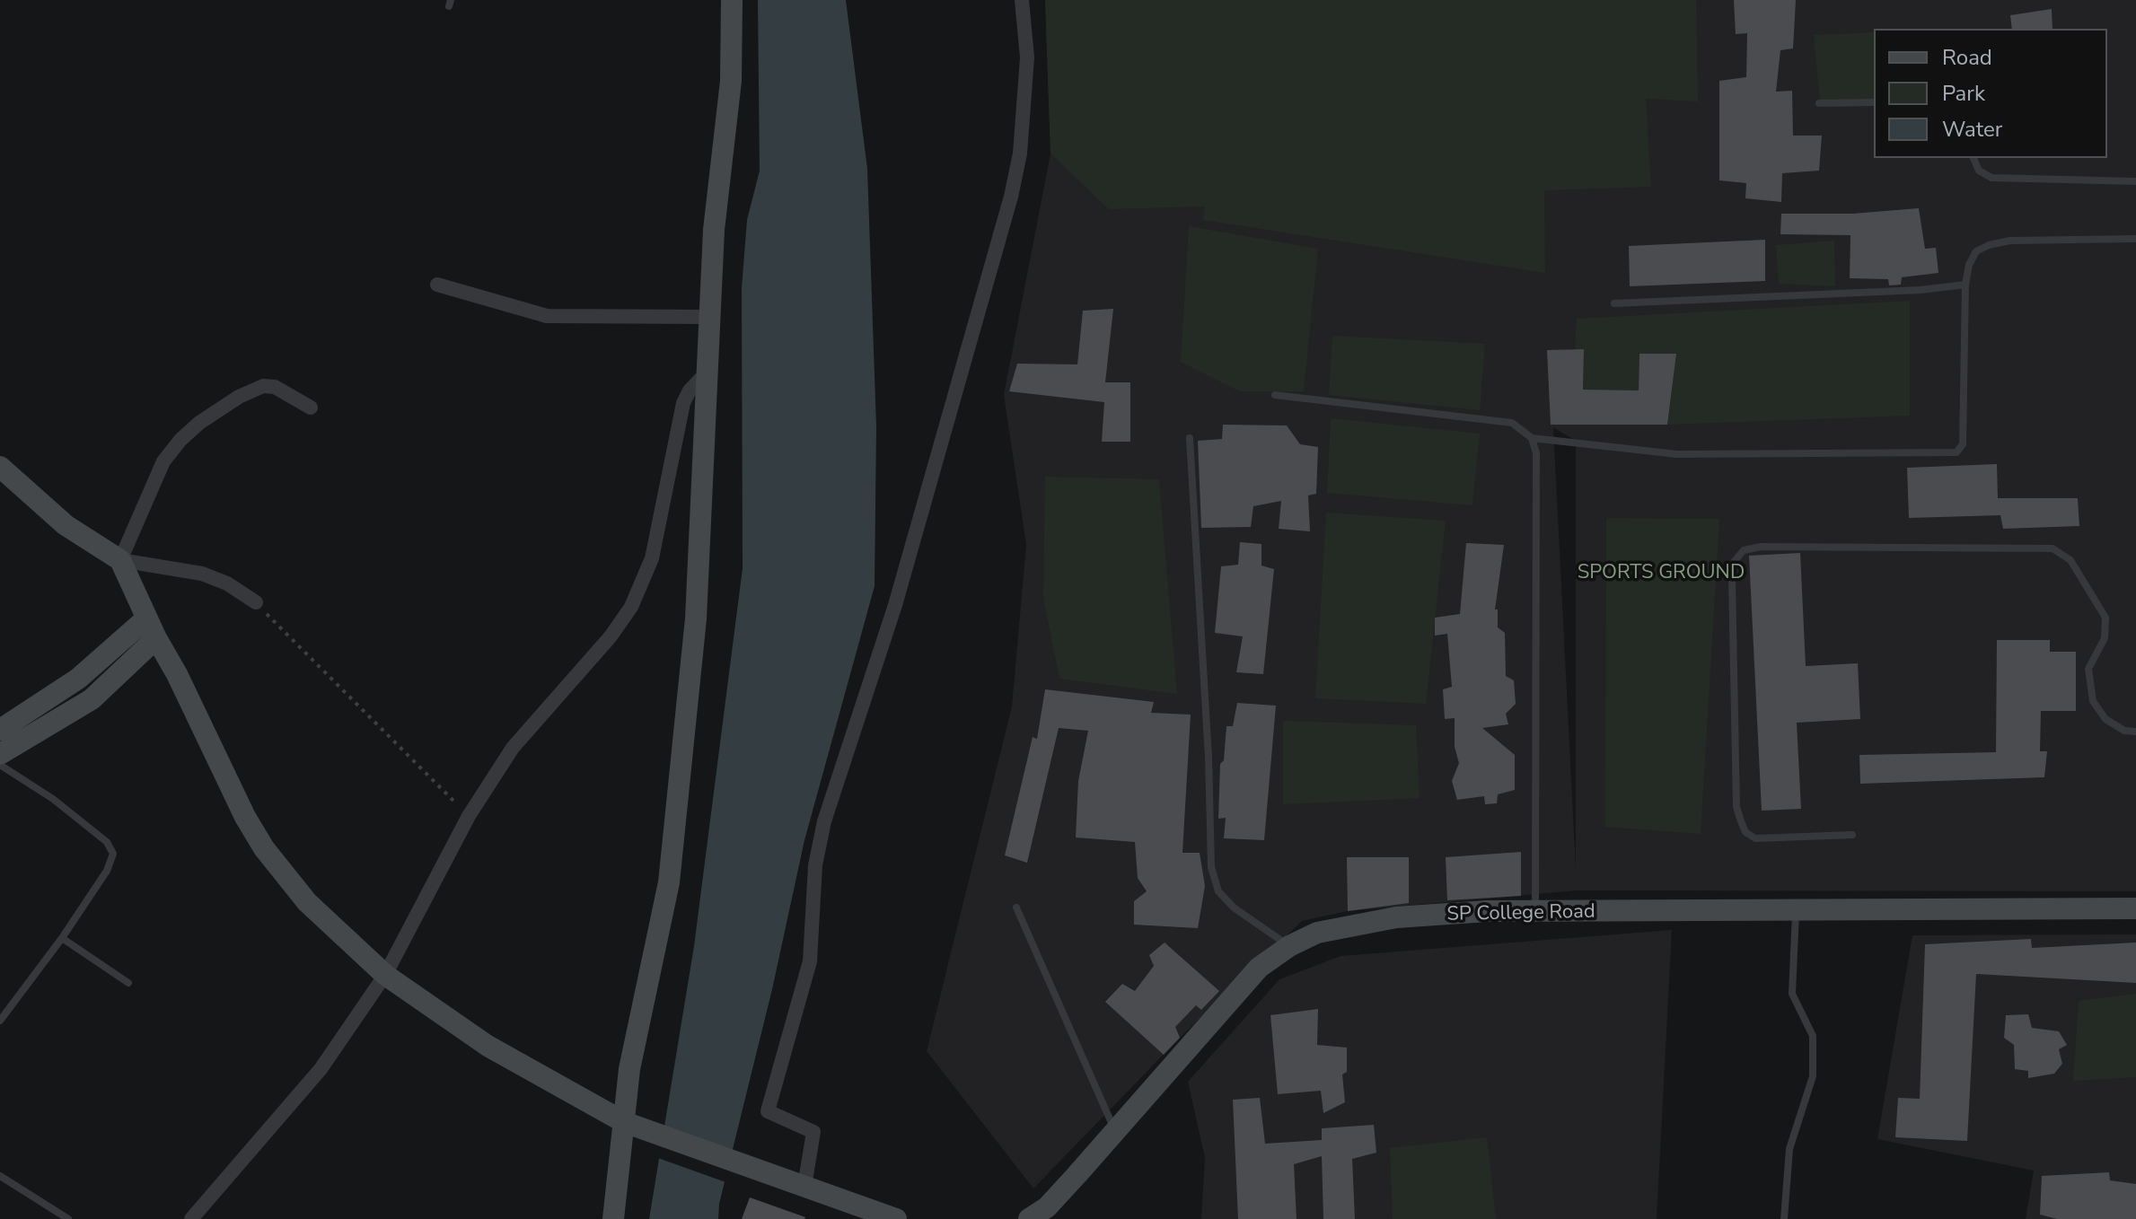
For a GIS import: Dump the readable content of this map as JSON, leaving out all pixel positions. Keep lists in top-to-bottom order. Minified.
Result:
{"streets":{"street":["SP College Road"]},"parks":["SPORTS GROUND"],"legend":["Road","Park","Water"]}
